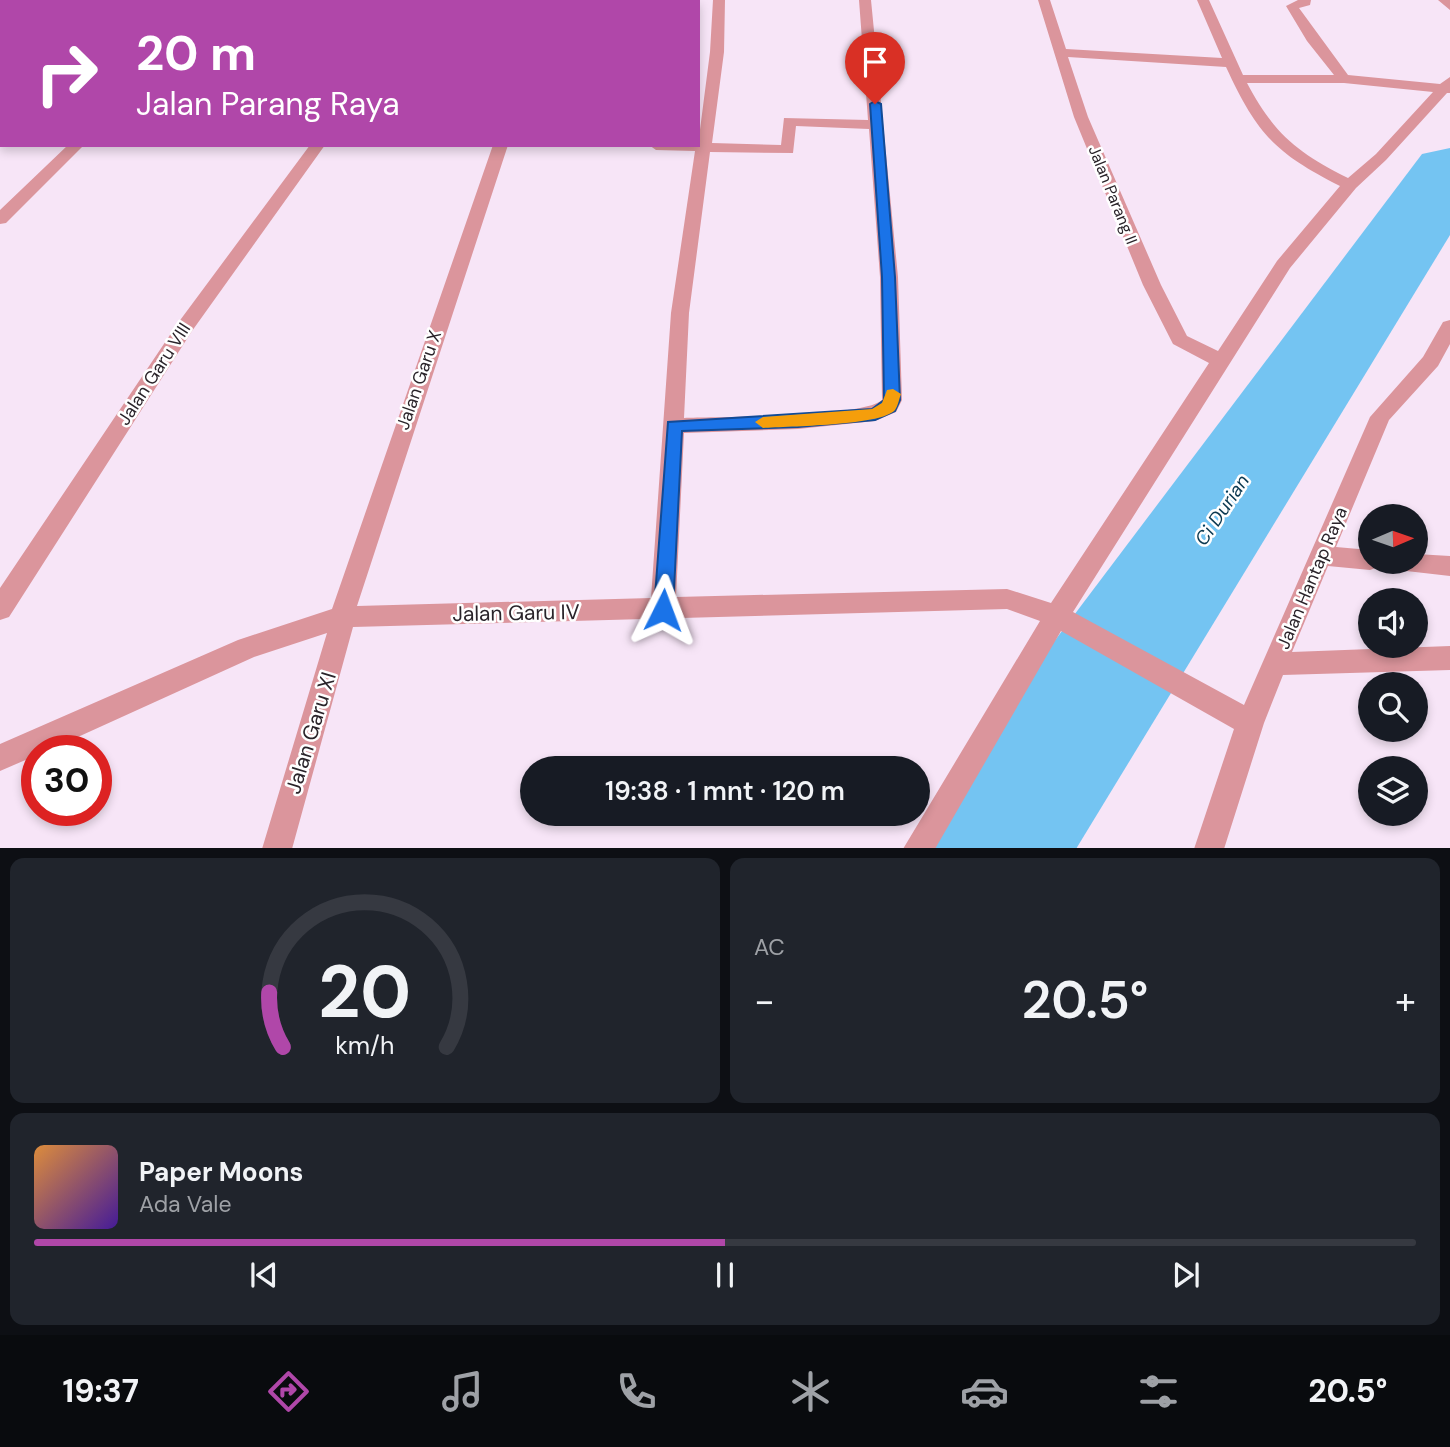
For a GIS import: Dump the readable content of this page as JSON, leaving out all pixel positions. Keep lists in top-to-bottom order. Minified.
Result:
{"streets":{"street":["Jalan Parang II","Jalan Garu VIII","Jalan Garu X","Jalan Hantap Raya","Jalan Garu IV","Jalan Garu XI"]},"crossings":[["Jalan Garu X","Jalan Garu IV"],["Jalan Garu X","Jalan Garu XI"],["Jalan Hantap Raya","Jalan Garu IV"],["Jalan Garu IV","Jalan Garu XI"]],"water":["Ci Durian"],"north":"right","page":{"turn":["20 m","Jalan Parang Raya"],"limit":"30","trip":"19:38 · 1 mnt · 120 m","tile":"AC","heat":["−","20.5°","+"],"song":["Paper Moons","Ada Vale"],"tabs":["19:37","20.5°"],"gauge":["20","km/h"]}}
